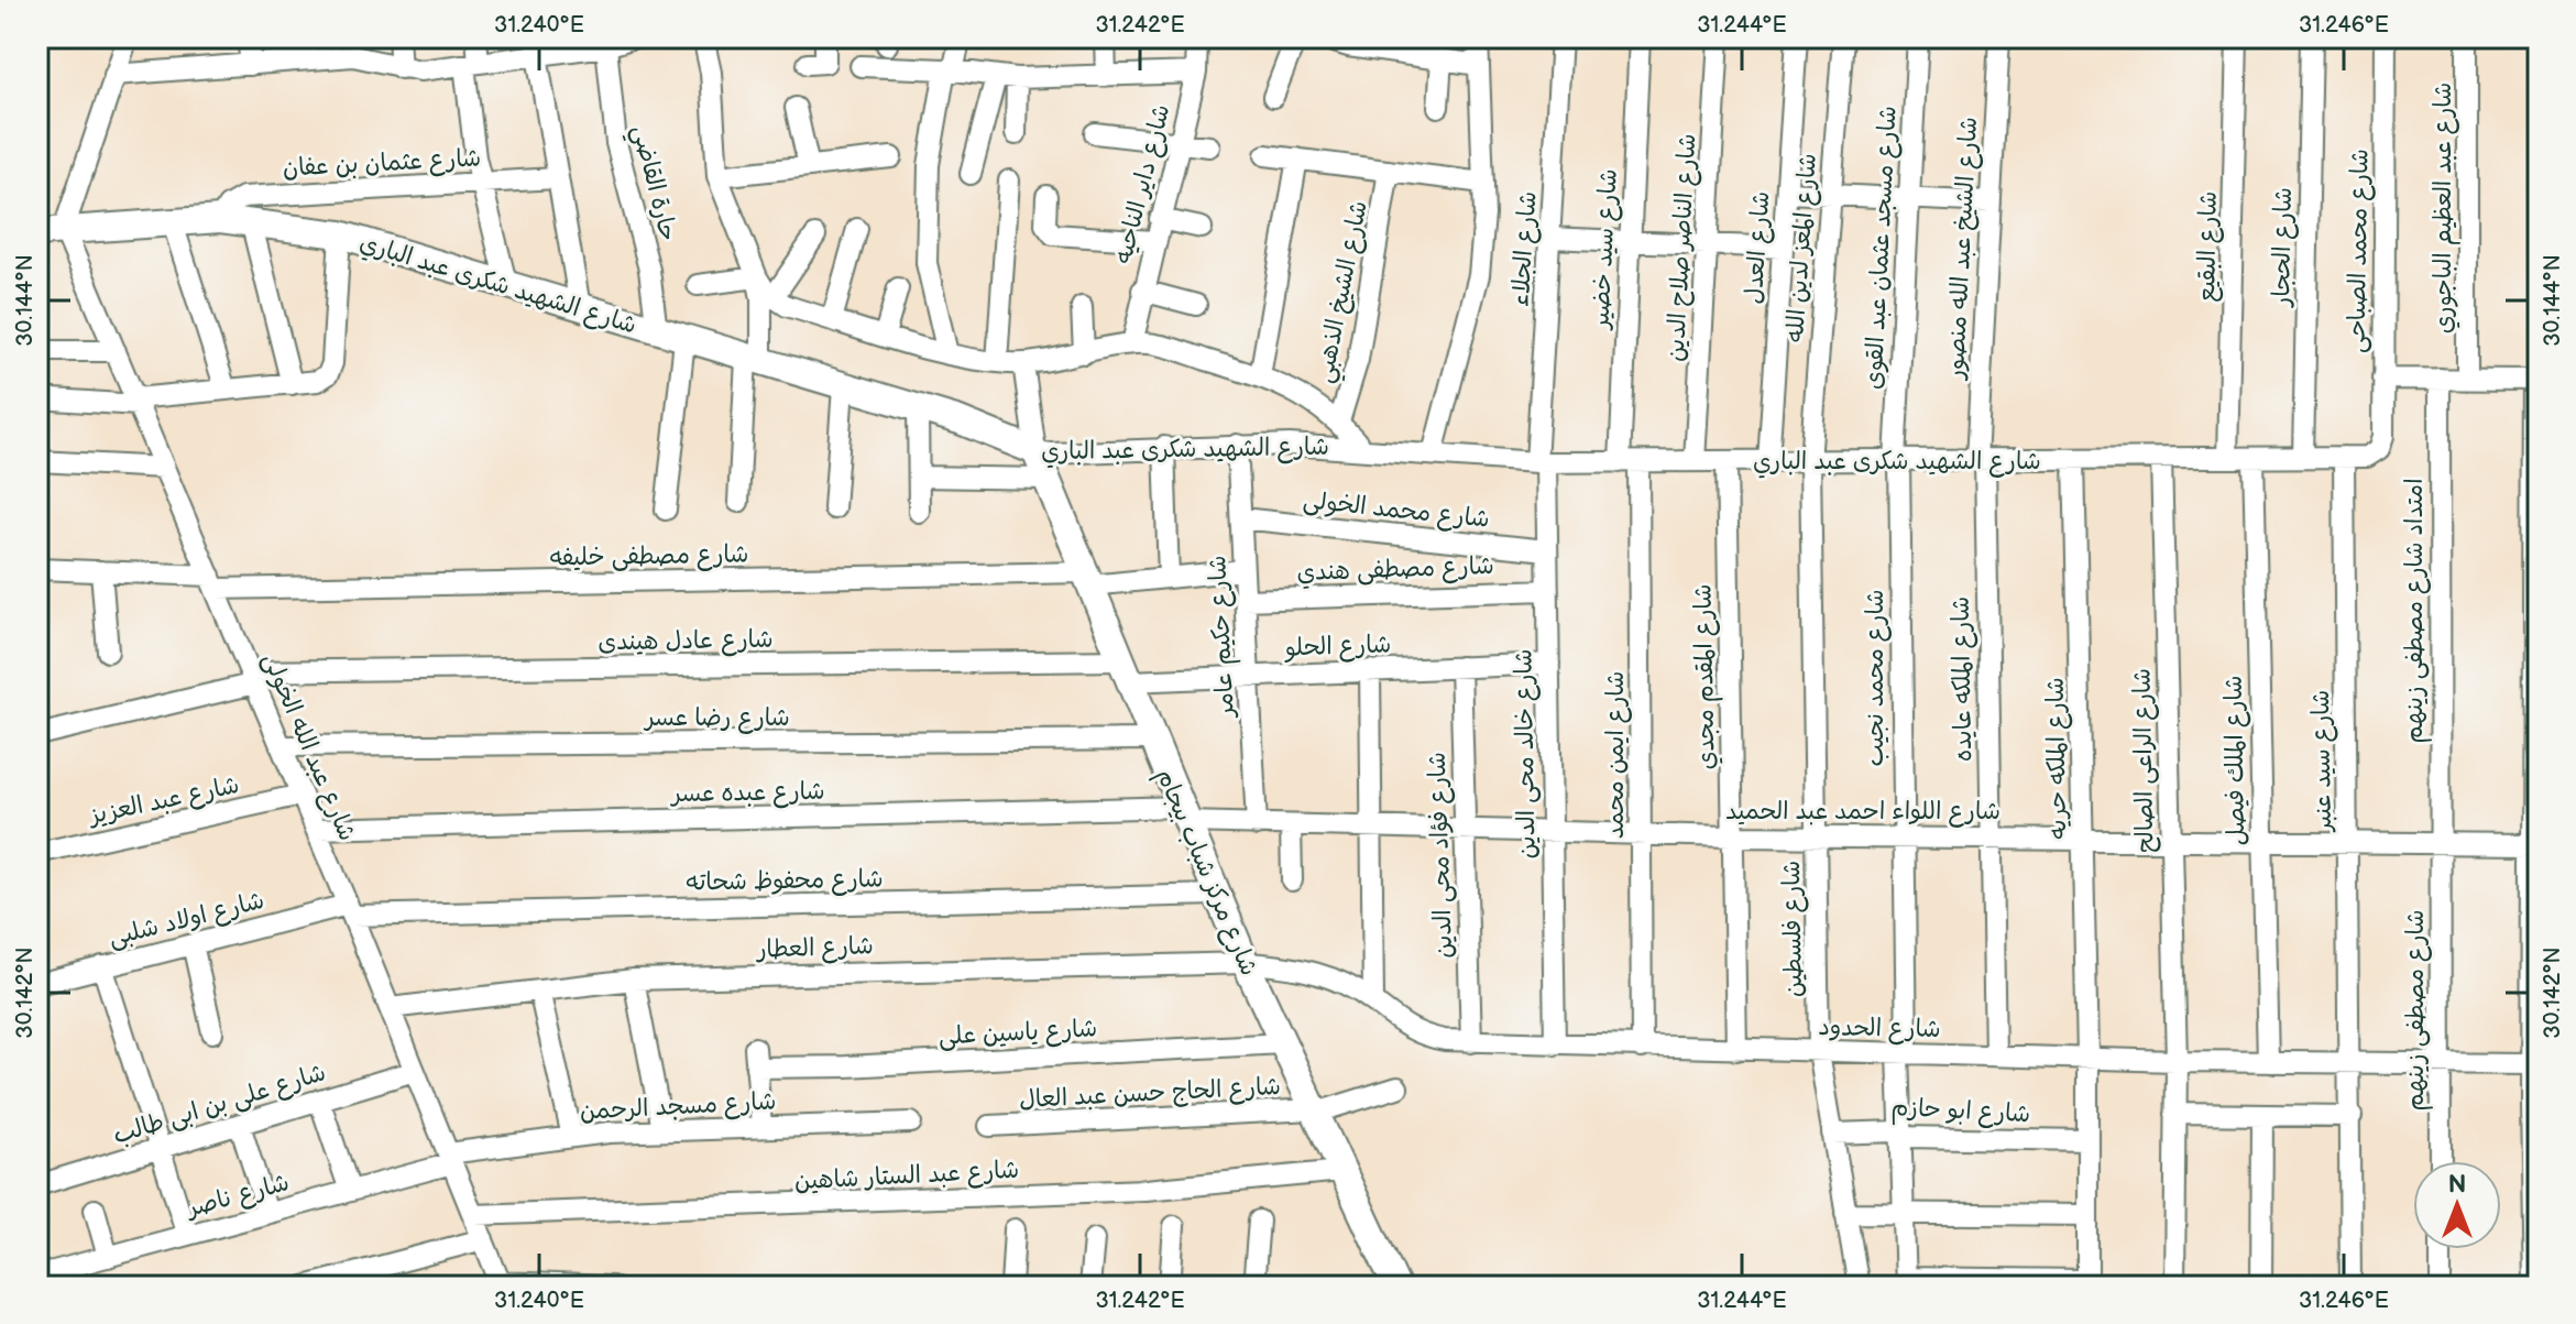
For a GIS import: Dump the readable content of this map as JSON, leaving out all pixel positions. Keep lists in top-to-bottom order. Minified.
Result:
{"streets":{"main road":["شارع الشهيد شكرى عبد الباري","شارع مركز شباب بيجام"],"street":["شارع عثمان بن عفان","حارة القاضي","شارع داير الناحيه","شارع عبد العظيم الباجوري","شارع البقيع","شارع الحجار","شارع الناصر صلاح الدين","شارع العدل","شارع المعز لدين الله","شارع مسجد عثمان عبد القوى","شارع الشيخ عبد الله منصور","شارع الجلاء","شارع سيد خضير","شارع محمد الصباحى","شارع الشيخ الذهبي","شارع محمد الخولى","شارع مصطفى خليفه","شارع مصطفى هندي","امتداد شارع مصطفى زينهم","شارع حكيم عامر","شارع عادل هيندى","شارع الحلو","شارع المقدم مجدي","شارع محمد نجيب","شارع الملكه عايده","شارع رضا عسر","شارع عبد الله الخولى","شارع خالد محى الدين","شارع ايمن محمد","شارع الملكه حريه","شارع الراعى الصالح","شارع الملك فيصل","شارع سيد عنبر","شارع عبده عسر","شارع عبد العزيز","شارع اللواء احمد عبد الحميد","شارع فؤاد محى الدين","شارع محفوظ شحاته","شارع اولاد شلبى","شارع فلسطين","شارع العطار","شارع مصطفى زينهم","شارع الحدود","شارع ياسين على","شارع الحاج حسن عبد العال","شارع على بن ابى طالب","شارع مسجد الرحمن","شارع ابو حازم","شارع عبد الستار شاهين","شارع ناصر"]},"crossings":[["شارع عثمان بن عفان","شارع الشهيد شكرى عبد الباري"],["حارة القاضي","شارع الشهيد شكرى عبد الباري"],["شارع البقيع","شارع الشهيد شكرى عبد الباري"],["شارع الحجار","شارع الشهيد شكرى عبد الباري"],["شارع الناصر صلاح الدين","شارع الشهيد شكرى عبد الباري"],["شارع العدل","شارع الشهيد شكرى عبد الباري"],["شارع المعز لدين الله","شارع الشهيد شكرى عبد الباري"],["شارع المعز لدين الله","شارع فلسطين"],["شارع مسجد عثمان عبد القوى","شارع الشهيد شكرى عبد الباري"],["شارع مسجد عثمان عبد القوى","شارع محمد نجيب"],["شارع الشيخ عبد الله منصور","شارع الشهيد شكرى عبد الباري"],["شارع الشيخ عبد الله منصور","شارع الملكه عايده"],["شارع الجلاء","شارع الشهيد شكرى عبد الباري"],["شارع الجلاء","شارع خالد محى الدين"],["شارع سيد خضير","شارع الشهيد شكرى عبد الباري"],["شارع سيد خضير","شارع ايمن محمد"],["شارع محمد الصباحى","شارع الشهيد شكرى عبد الباري"],["شارع الشهيد شكرى عبد الباري","شارع حكيم عامر"],["شارع الشهيد شكرى عبد الباري","شارع المقدم مجدي"],["شارع الشهيد شكرى عبد الباري","شارع محمد نجيب"],["شارع الشهيد شكرى عبد الباري","شارع الملكه عايده"],["شارع الشهيد شكرى عبد الباري","شارع عبد الله الخولى"],["شارع الشهيد شكرى عبد الباري","شارع خالد محى الدين"],["شارع الشهيد شكرى عبد الباري","شارع ايمن محمد"],["شارع الشهيد شكرى عبد الباري","شارع الملكه حريه"],["شارع الشهيد شكرى عبد الباري","شارع الراعى الصالح"],["شارع الشهيد شكرى عبد الباري","شارع الملك فيصل"],["شارع الشهيد شكرى عبد الباري","شارع سيد عنبر"],["شارع الشهيد شكرى عبد الباري","شارع مركز شباب بيجام"],["شارع الشهيد شكرى عبد الباري","شارع فلسطين"],["شارع محمد الخولى","شارع حكيم عامر"],["شارع محمد الخولى","شارع خالد محى الدين"],["شارع مصطفى خليفه","شارع حكيم عامر"],["شارع مصطفى خليفه","شارع عبد الله الخولى"],["شارع مصطفى خليفه","شارع مركز شباب بيجام"],["شارع مصطفى هندي","شارع حكيم عامر"],["شارع مصطفى هندي","شارع خالد محى الدين"],["امتداد شارع مصطفى زينهم","شارع اللواء احمد عبد الحميد"],["امتداد شارع مصطفى زينهم","شارع مصطفى زينهم"],["شارع حكيم عامر","شارع الحلو"],["شارع حكيم عامر","شارع اللواء احمد عبد الحميد"],["شارع عادل هيندى","شارع الحلو"],["شارع عادل هيندى","شارع عبد الله الخولى"],["شارع عادل هيندى","شارع مركز شباب بيجام"],["شارع الحلو","شارع خالد محى الدين"],["شارع الحلو","شارع فؤاد محى الدين"],["شارع الحلو","شارع مركز شباب بيجام"],["شارع المقدم مجدي","شارع اللواء احمد عبد الحميد"],["شارع المقدم مجدي","شارع الحدود"],["شارع محمد نجيب","شارع اللواء احمد عبد الحميد"],["شارع محمد نجيب","شارع الحدود"],["شارع محمد نجيب","شارع ابو حازم"],["شارع الملكه عايده","شارع اللواء احمد عبد الحميد"],["شارع الملكه عايده","شارع الحدود"],["شارع رضا عسر","شارع عبد الله الخولى"],["شارع رضا عسر","شارع مركز شباب بيجام"],["شارع عبد الله الخولى","شارع عبده عسر"],["شارع عبد الله الخولى","شارع عبد العزيز"],["شارع عبد الله الخولى","شارع محفوظ شحاته"],["شارع عبد الله الخولى","شارع اولاد شلبى"],["شارع عبد الله الخولى","شارع العطار"],["شارع عبد الله الخولى","شارع على بن ابى طالب"],["شارع عبد الله الخولى","شارع مسجد الرحمن"],["شارع عبد الله الخولى","شارع عبد الستار شاهين"],["شارع عبد الله الخولى","شارع ناصر"],["شارع خالد محى الدين","شارع اللواء احمد عبد الحميد"],["شارع خالد محى الدين","شارع الحدود"],["شارع ايمن محمد","شارع اللواء احمد عبد الحميد"],["شارع ايمن محمد","شارع الحدود"],["شارع الملكه حريه","شارع اللواء احمد عبد الحميد"],["شارع الملكه حريه","شارع الحدود"],["شارع الملكه حريه","شارع ابو حازم"],["شارع الراعى الصالح","شارع اللواء احمد عبد الحميد"],["شارع الراعى الصالح","شارع الحدود"],["شارع الملك فيصل","شارع اللواء احمد عبد الحميد"],["شارع الملك فيصل","شارع الحدود"],["شارع سيد عنبر","شارع اللواء احمد عبد الحميد"],["شارع سيد عنبر","شارع الحدود"],["شارع عبده عسر","شارع اللواء احمد عبد الحميد"],["شارع عبده عسر","شارع مركز شباب بيجام"],["شارع اللواء احمد عبد الحميد","شارع فؤاد محى الدين"],["شارع اللواء احمد عبد الحميد","شارع مركز شباب بيجام"],["شارع اللواء احمد عبد الحميد","شارع فلسطين"],["شارع اللواء احمد عبد الحميد","شارع مصطفى زينهم"],["شارع فؤاد محى الدين","شارع الحدود"],["شارع مركز شباب بيجام","شارع محفوظ شحاته"],["شارع مركز شباب بيجام","شارع العطار"],["شارع مركز شباب بيجام","شارع الحدود"],["شارع مركز شباب بيجام","شارع ياسين على"],["شارع مركز شباب بيجام","شارع الحاج حسن عبد العال"],["شارع مركز شباب بيجام","شارع عبد الستار شاهين"],["شارع محفوظ شحاته","شارع اولاد شلبى"],["شارع فلسطين","شارع الحدود"],["شارع فلسطين","شارع ابو حازم"],["شارع العطار","شارع الحدود"],["شارع مصطفى زينهم","شارع الحدود"],["شارع ياسين على","شارع مسجد الرحمن"],["شارع مسجد الرحمن","شارع ناصر"]],"north":"top","coordinates":["31.240°E","31.242°E","31.244°E","31.246°E","30.144°N","30.142°N"]}
